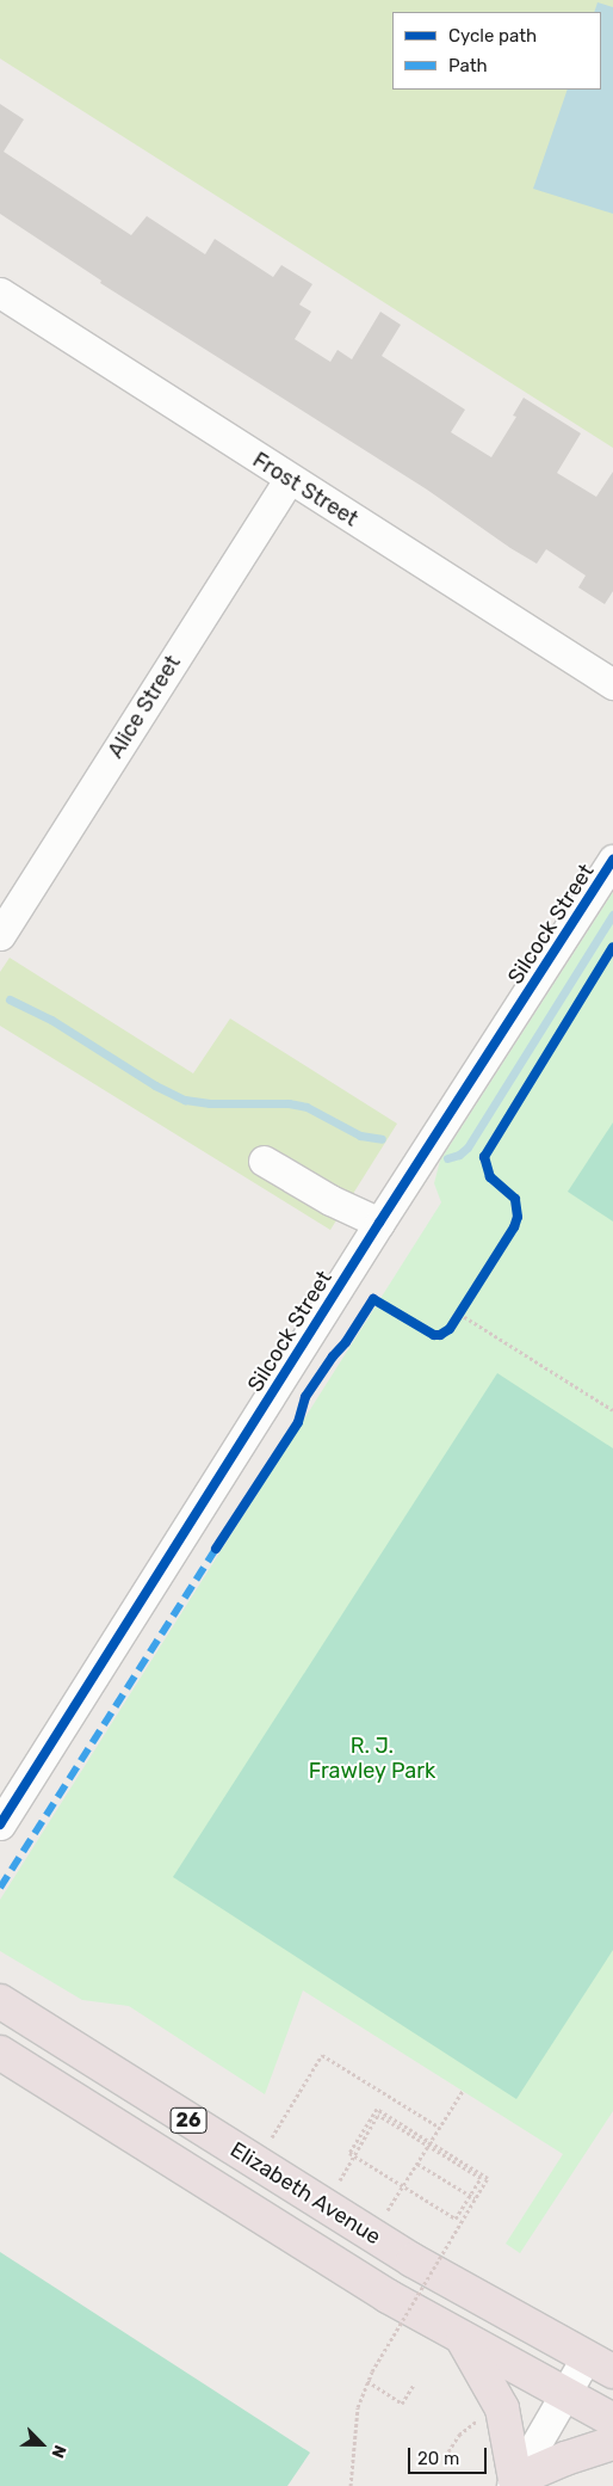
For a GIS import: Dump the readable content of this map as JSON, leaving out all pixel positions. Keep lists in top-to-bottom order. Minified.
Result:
{"streets":{"highway":["26","Elizabeth Avenue"],"street":["Frost Street","Alice Street","Silcock Street"]},"crossings":[["Frost Street","Alice Street"],["26","Elizabeth Avenue"]],"parks":["R. J. Frawley Park"],"legend":["Cycle path","Path"],"scale_bar":"20 m","north":"bottom right"}
